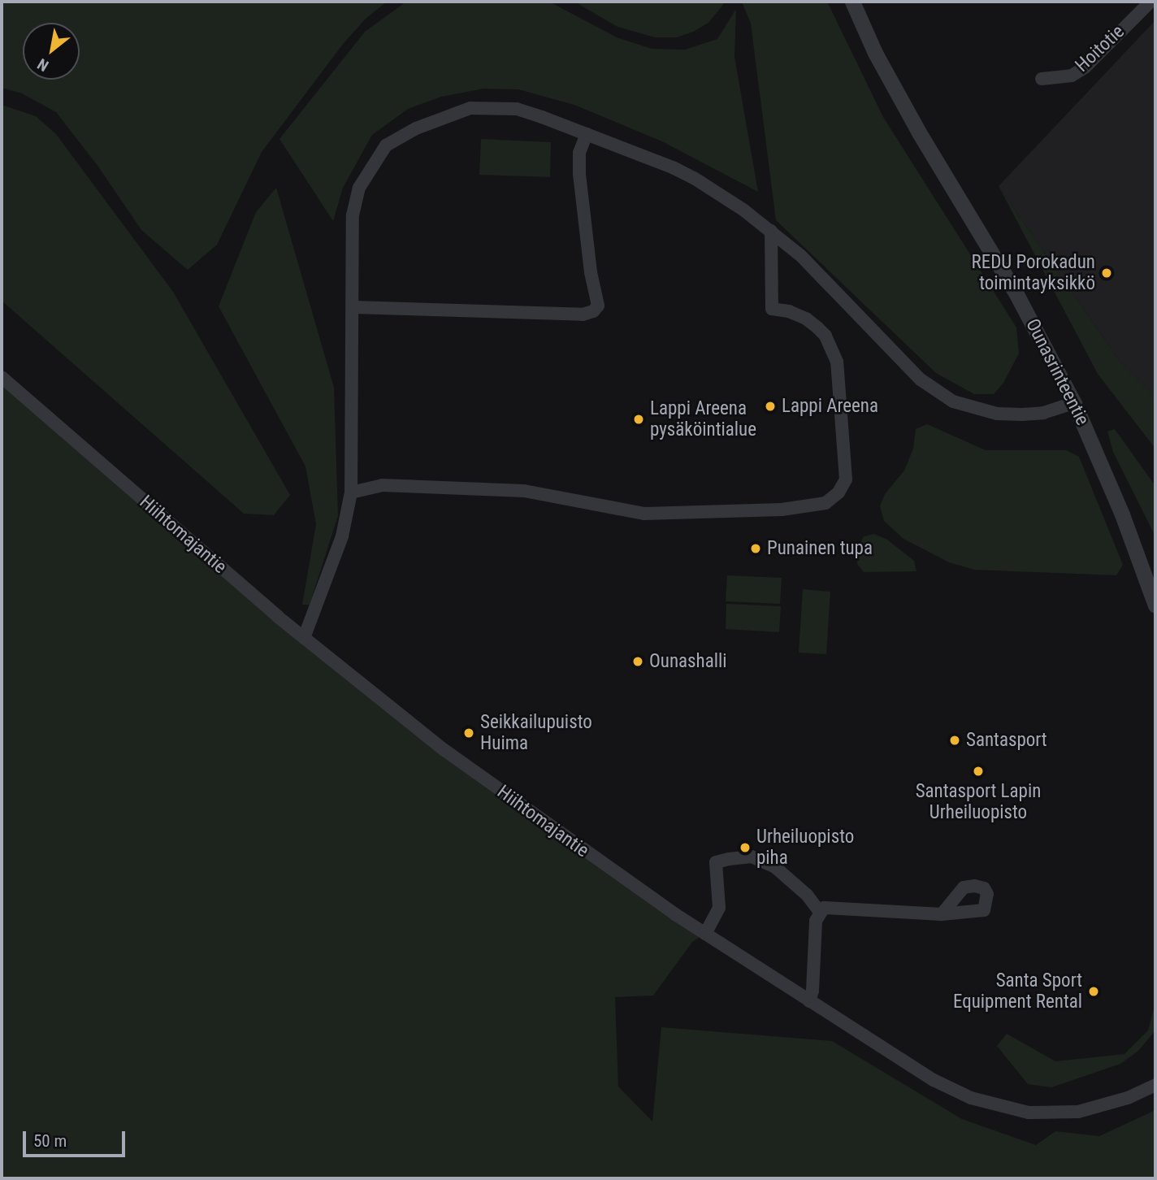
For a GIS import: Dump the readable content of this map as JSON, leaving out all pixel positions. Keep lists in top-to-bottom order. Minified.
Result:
{"streets":{"street":["Hoitotie","Ounasrinteentie","Hiihtomajantie"]},"places":["REDU Porokadun toimintayksikkö","Lappi Areena","Lappi Areena pysäköintialue","Punainen tupa","Ounashalli","Seikkailupuisto Huima","Santasport","Santasport Lapin Urheiluopisto","Urheiluopisto piha","Santa Sport Equipment Rental"],"scale_bar":"50 m","north":"bottom left"}
